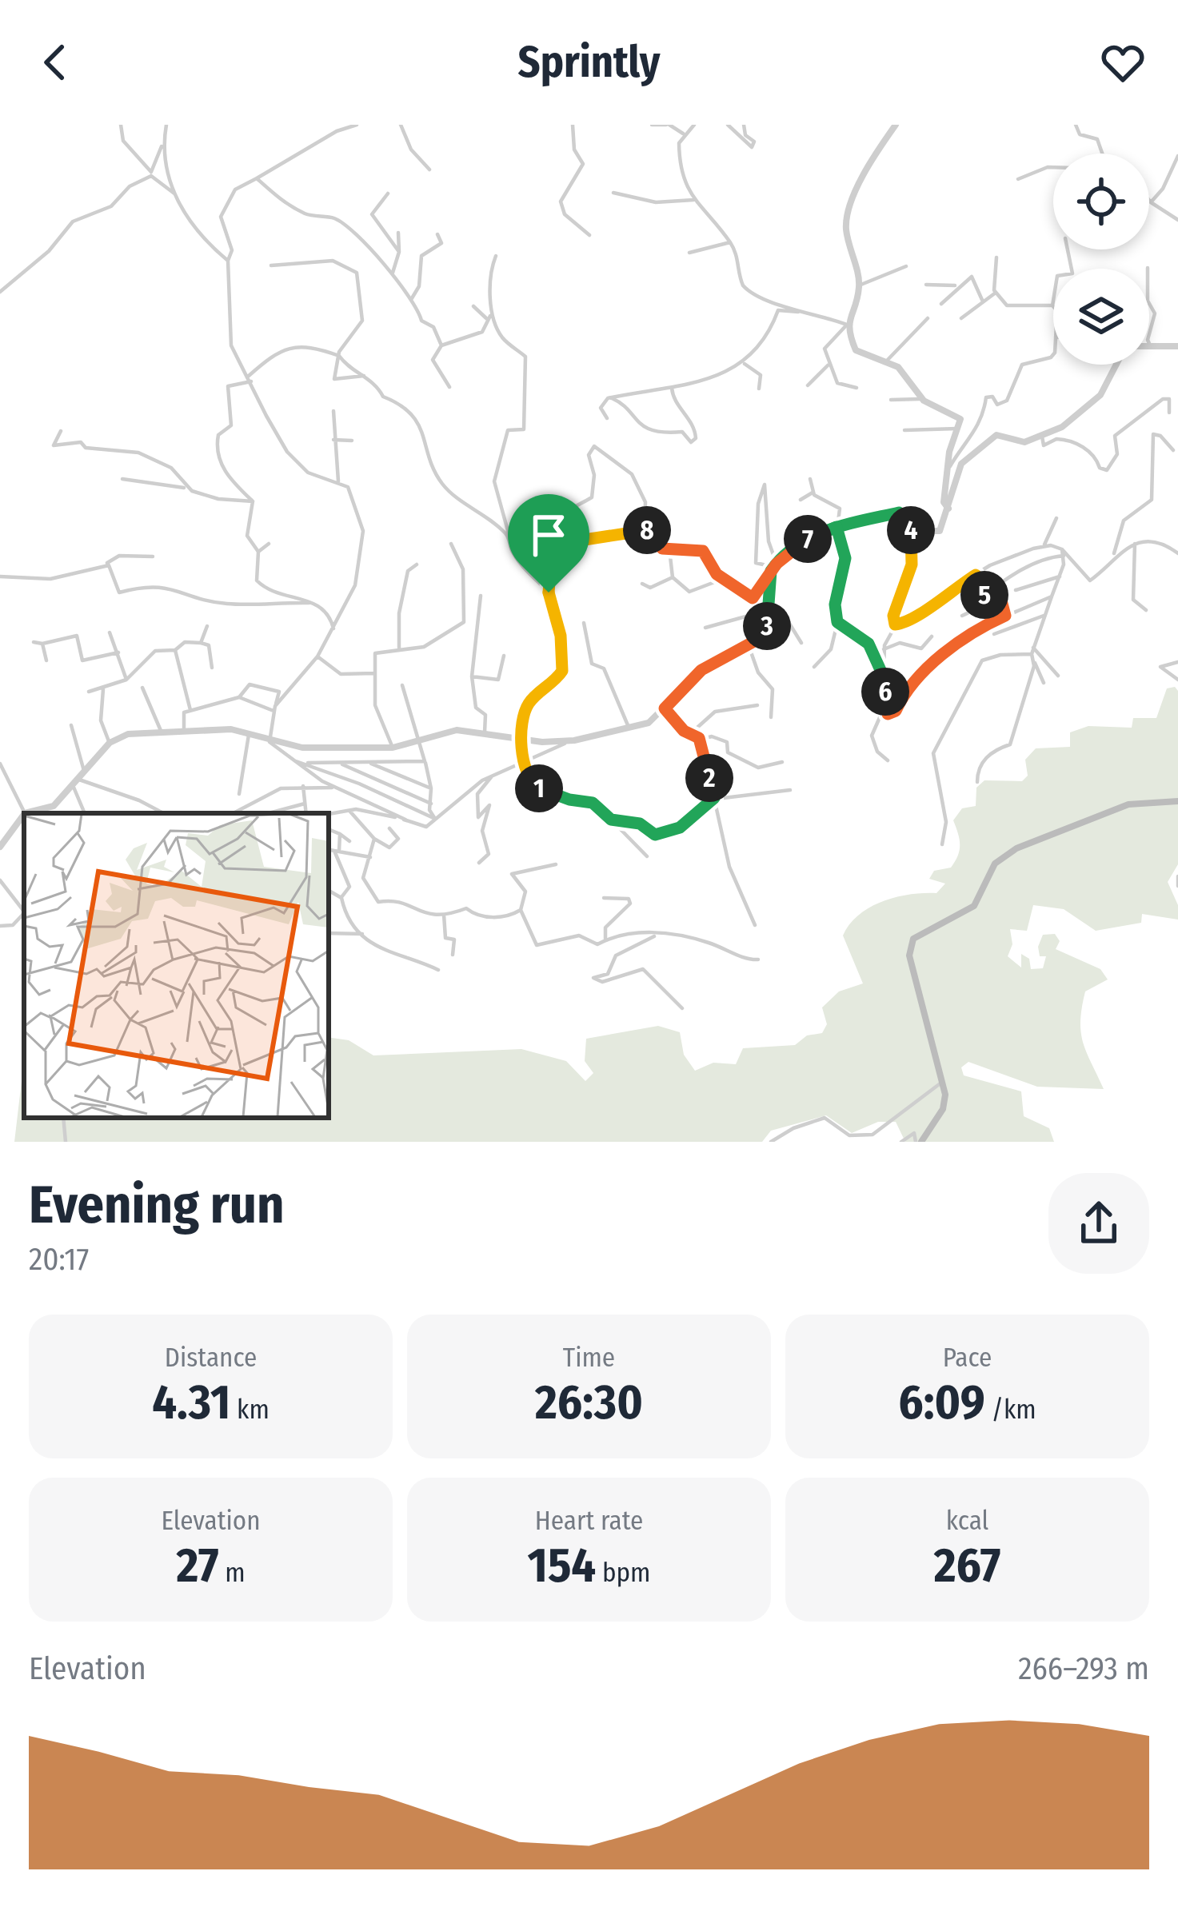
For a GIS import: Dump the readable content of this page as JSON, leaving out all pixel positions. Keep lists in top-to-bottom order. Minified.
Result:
{"page":{"header":"Sprintly","pins":["4","8","7","5","3","6","2","1"],"heading":["Evening run","20:17"],"stats":[["Distance","4.31 km"],["Time","26:30"],["Pace","6:09 /km"],["Elevation","27 m"],["Heart rate","154 bpm"],["kcal","267"]],"chart":["Elevation","266–293 m"]}}
